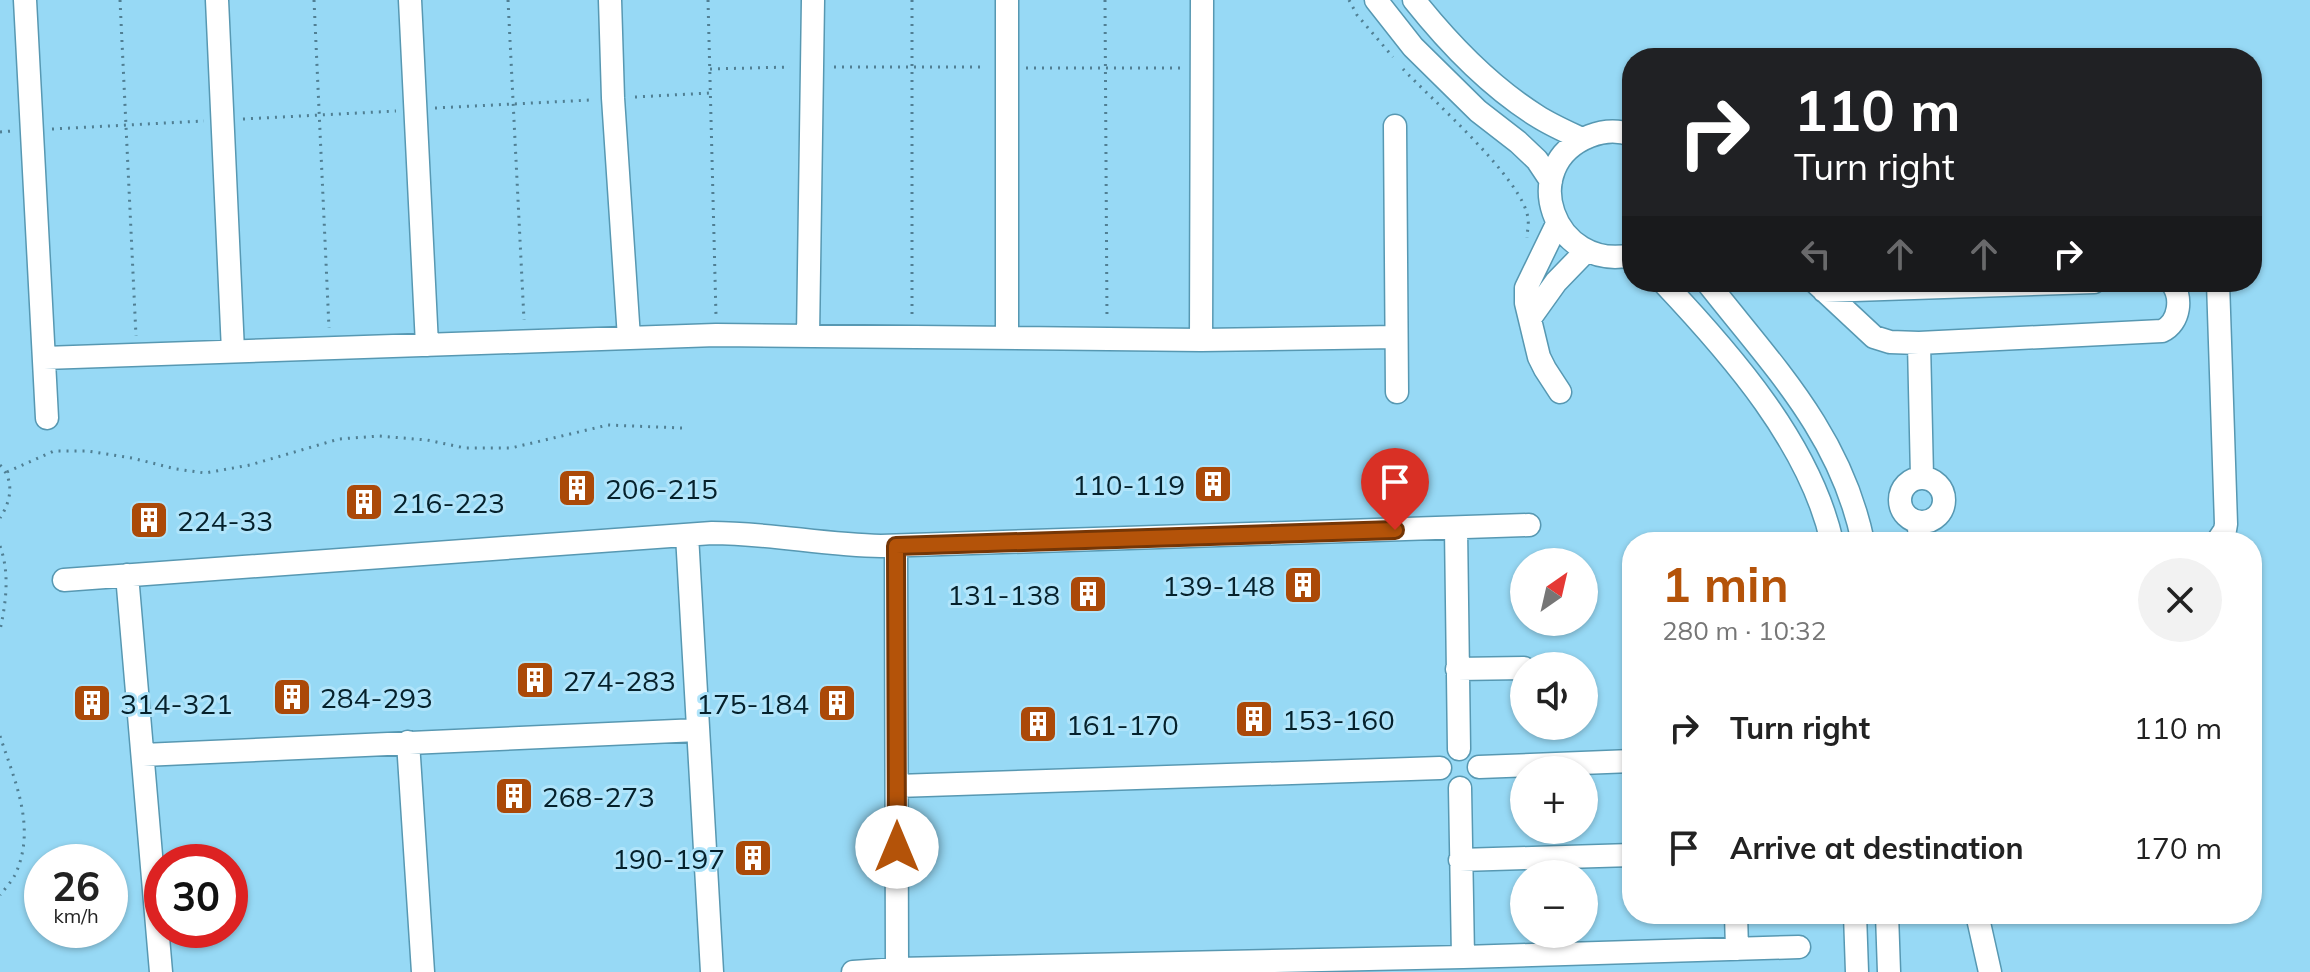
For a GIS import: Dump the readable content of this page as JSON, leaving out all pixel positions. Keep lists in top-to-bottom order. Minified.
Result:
{"places":{"building":["110-119","206-215","216-223","224-33","139-148","131-138","274-283","284-293","314-321","175-184","153-160","161-170","268-273","190-197"]},"north":"top right","page":{"turn":["110 m","Turn right"],"heading":["1 min","280 m · 10:32"],"map_buttons":["+","−"],"list":[{"name":"Turn right","value":"110 m"},{"name":"Arrive at destination","value":"170 m"}],"speed":"26 km/h","limit":"30"}}
